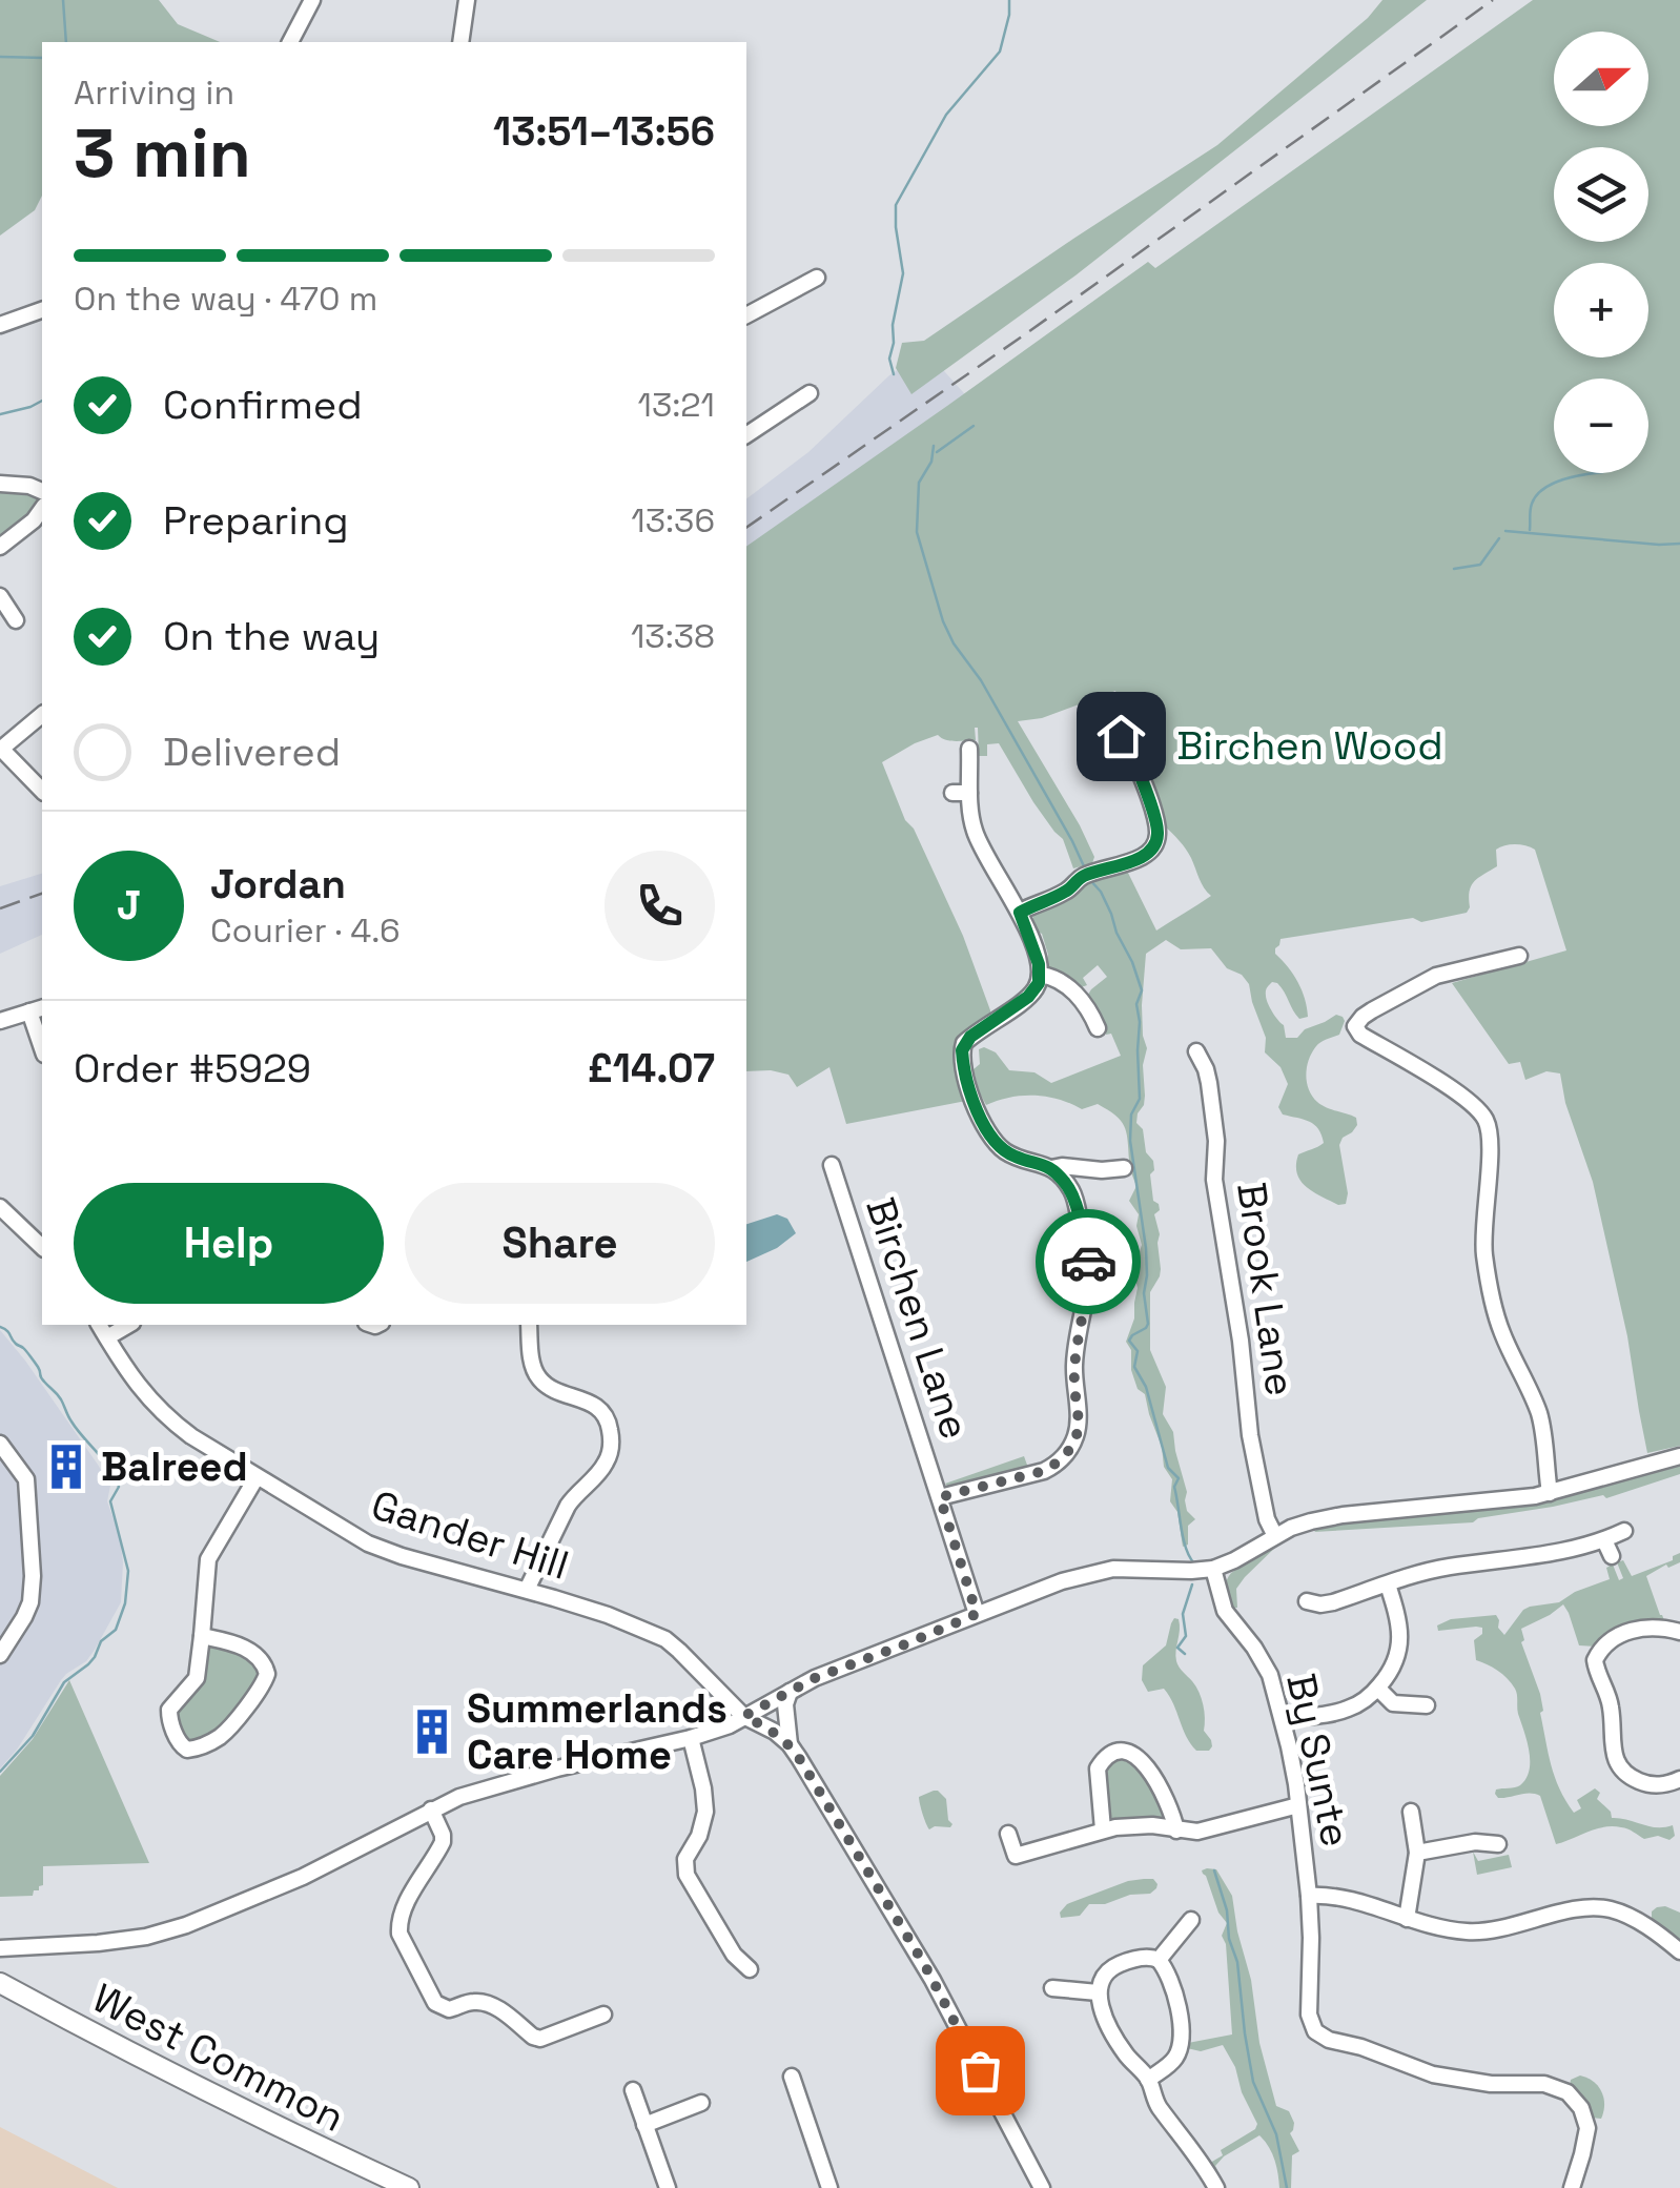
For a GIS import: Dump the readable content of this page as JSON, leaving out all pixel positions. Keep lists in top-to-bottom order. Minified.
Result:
{"streets":{"main road":["West Common"],"street":["Brook Lane","Birchen Lane","Gander Hill","By Sunte"]},"parks":["Birchen Wood"],"places":{"building":["Balreed","Summerlands Care Home"]},"north":"right","page":{"map_buttons":["+","−"],"heading":["3 min","Arriving in","13:51–13:56"],"panel":["Jordan","Courier · 4.6","Order #5929","£14.07"],"bar":"On the way · 470 m","list":[["Confirmed","13:21"],["Preparing","13:36"],["On the way","13:38"],"Delivered"],"round":"J","buttons":["Help","Share"]}}
